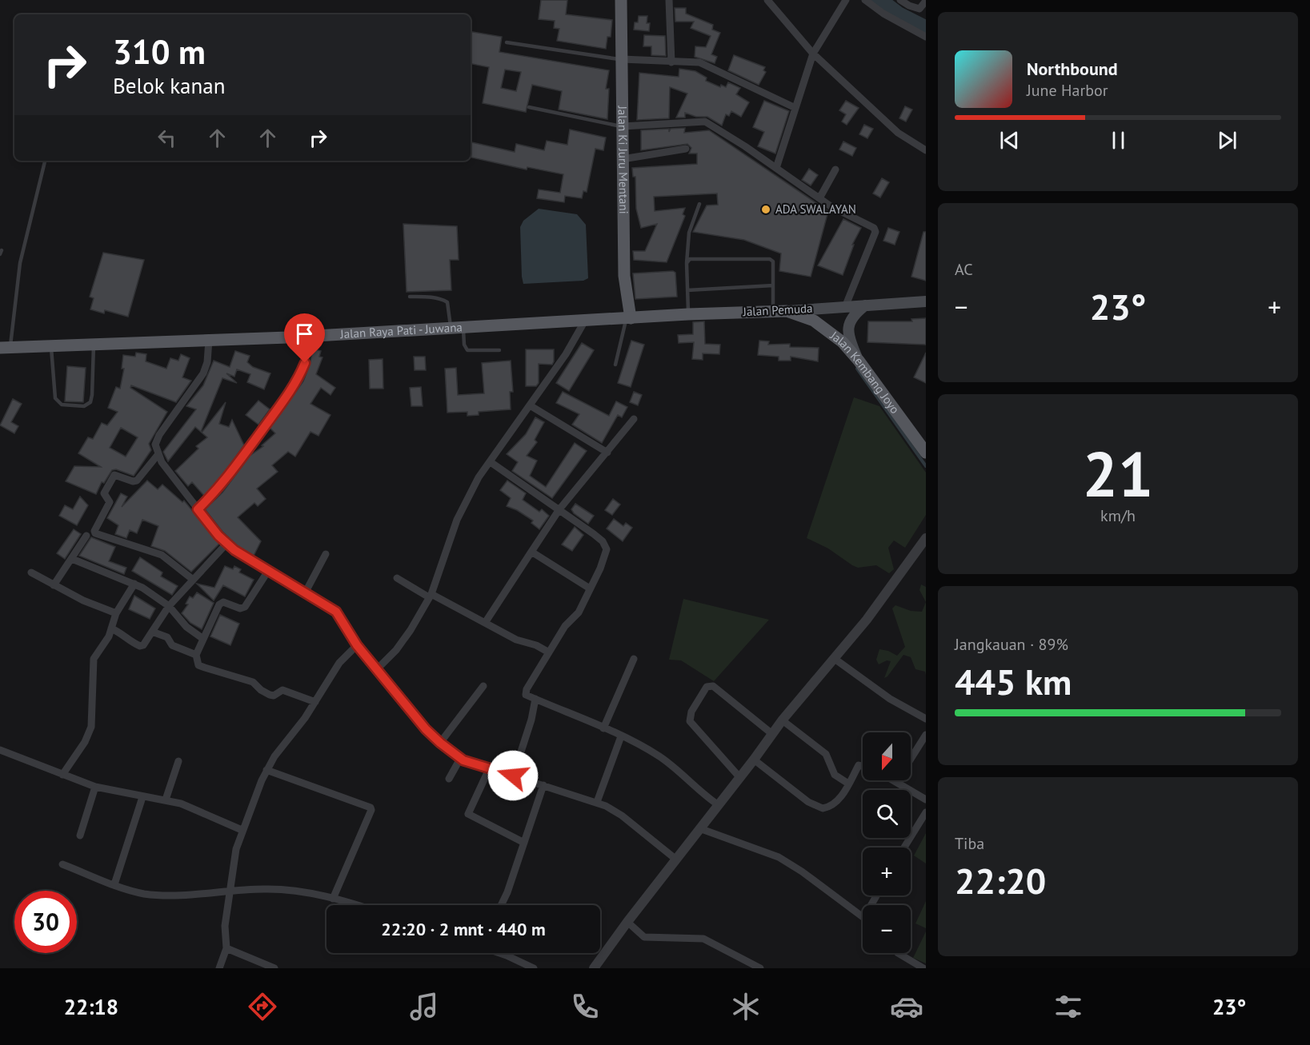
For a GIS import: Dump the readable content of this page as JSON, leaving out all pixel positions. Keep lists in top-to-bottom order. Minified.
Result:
{"streets":{"main road":["Jalan Ki Juru Mentani","Jalan Pemuda","Jalan Raya Pati - Juwana","Jalan Kembang Joyo"]},"crossings":[["Jalan Ki Juru Mentani","Jalan Pemuda"],["Jalan Pemuda","Jalan Raya Pati - Juwana"],["Jalan Pemuda","Jalan Kembang Joyo"]],"places":["ADA SWALAYAN"],"north":"bottom","page":{"turn":["310 m","Belok kanan"],"song":["Northbound","June Harbor"],"tile":["AC",["21","km/h"],["Jangkauan · 89%","445 km"],["Tiba","22:20"]],"heat":["−","23°","+"],"map_buttons":["+","−"],"limit":"30","trip":"22:20 · 2 mnt · 440 m","tabs":["22:18","23°"]}}
